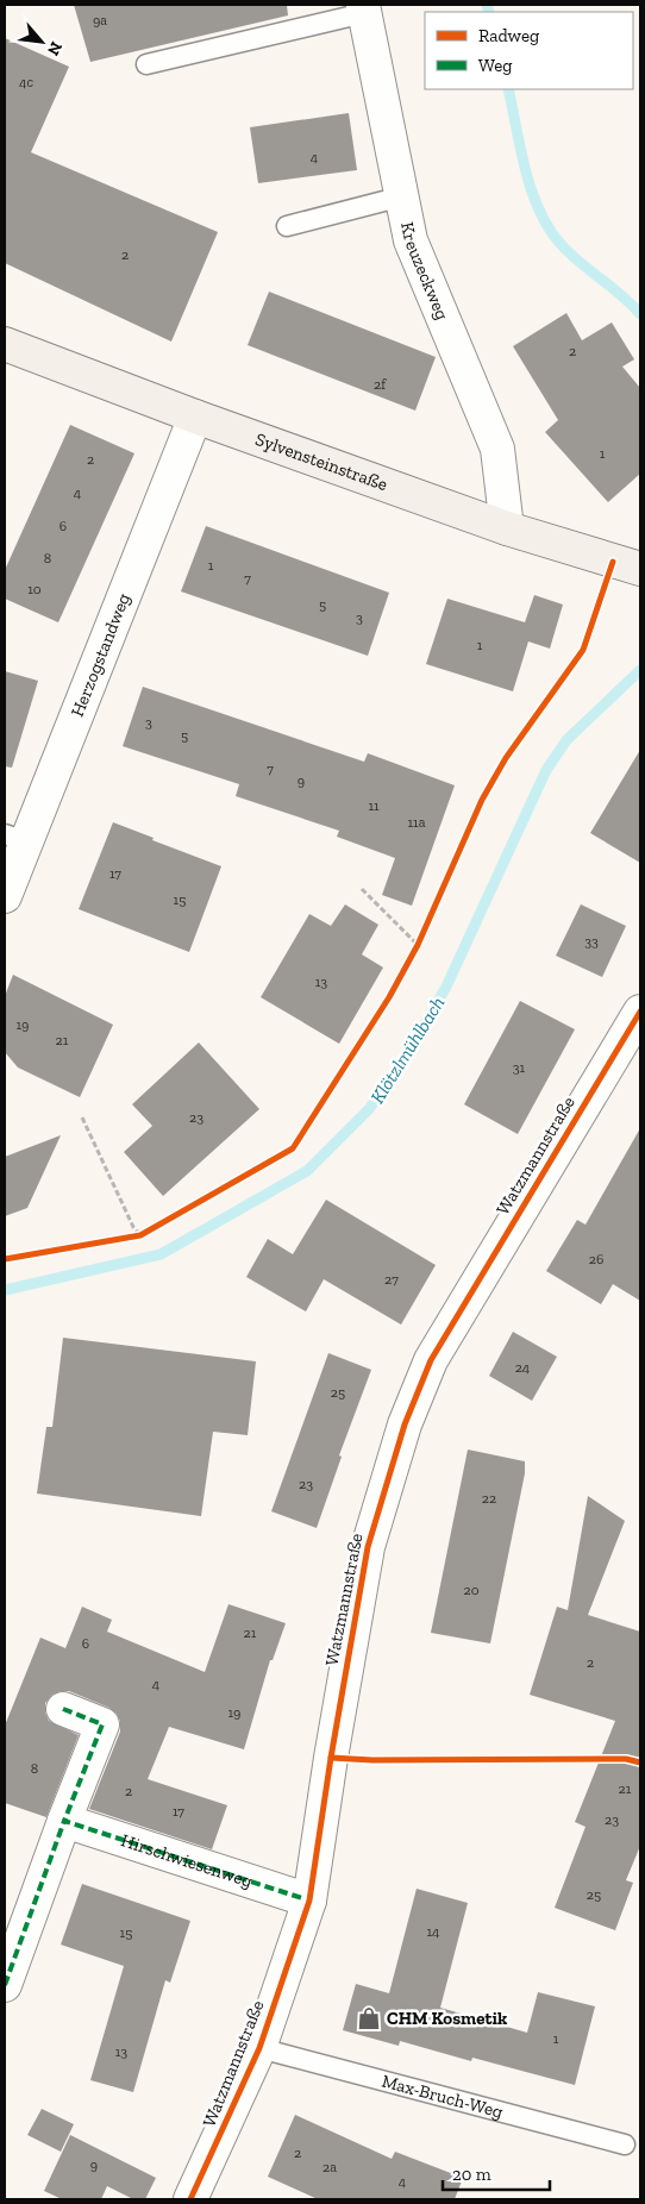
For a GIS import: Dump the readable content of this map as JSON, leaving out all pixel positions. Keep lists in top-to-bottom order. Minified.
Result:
{"streets":{"street":["Kreuzeckweg","Sylvensteinstraße","Herzogstandweg","Watzmannstraße","Hirschwiesenweg"],"lane":["Max-Bruch-Weg"]},"crossings":[["Kreuzeckweg","Sylvensteinstraße"],["Sylvensteinstraße","Herzogstandweg"],["Watzmannstraße","Hirschwiesenweg"],["Watzmannstraße","Max-Bruch-Weg"]],"water":["Klötzlmühlbach"],"places":{"shop":["CHM Kosmetik"]},"house_numbers":["9a","4c","4","2","2","2f","1","2","4","6","8","1","7","10","5","3","1","3","5","7","9","11","11a","17","15","33","13","19","21","31","23","26","27","24","25","23","22","20","21","6","2","4","19","8","21","2","17","23","25","14","15","1","13","2","9","2a","4"],"legend":["Radweg","Weg"],"scale_bar":"20 m","north":"bottom right"}
